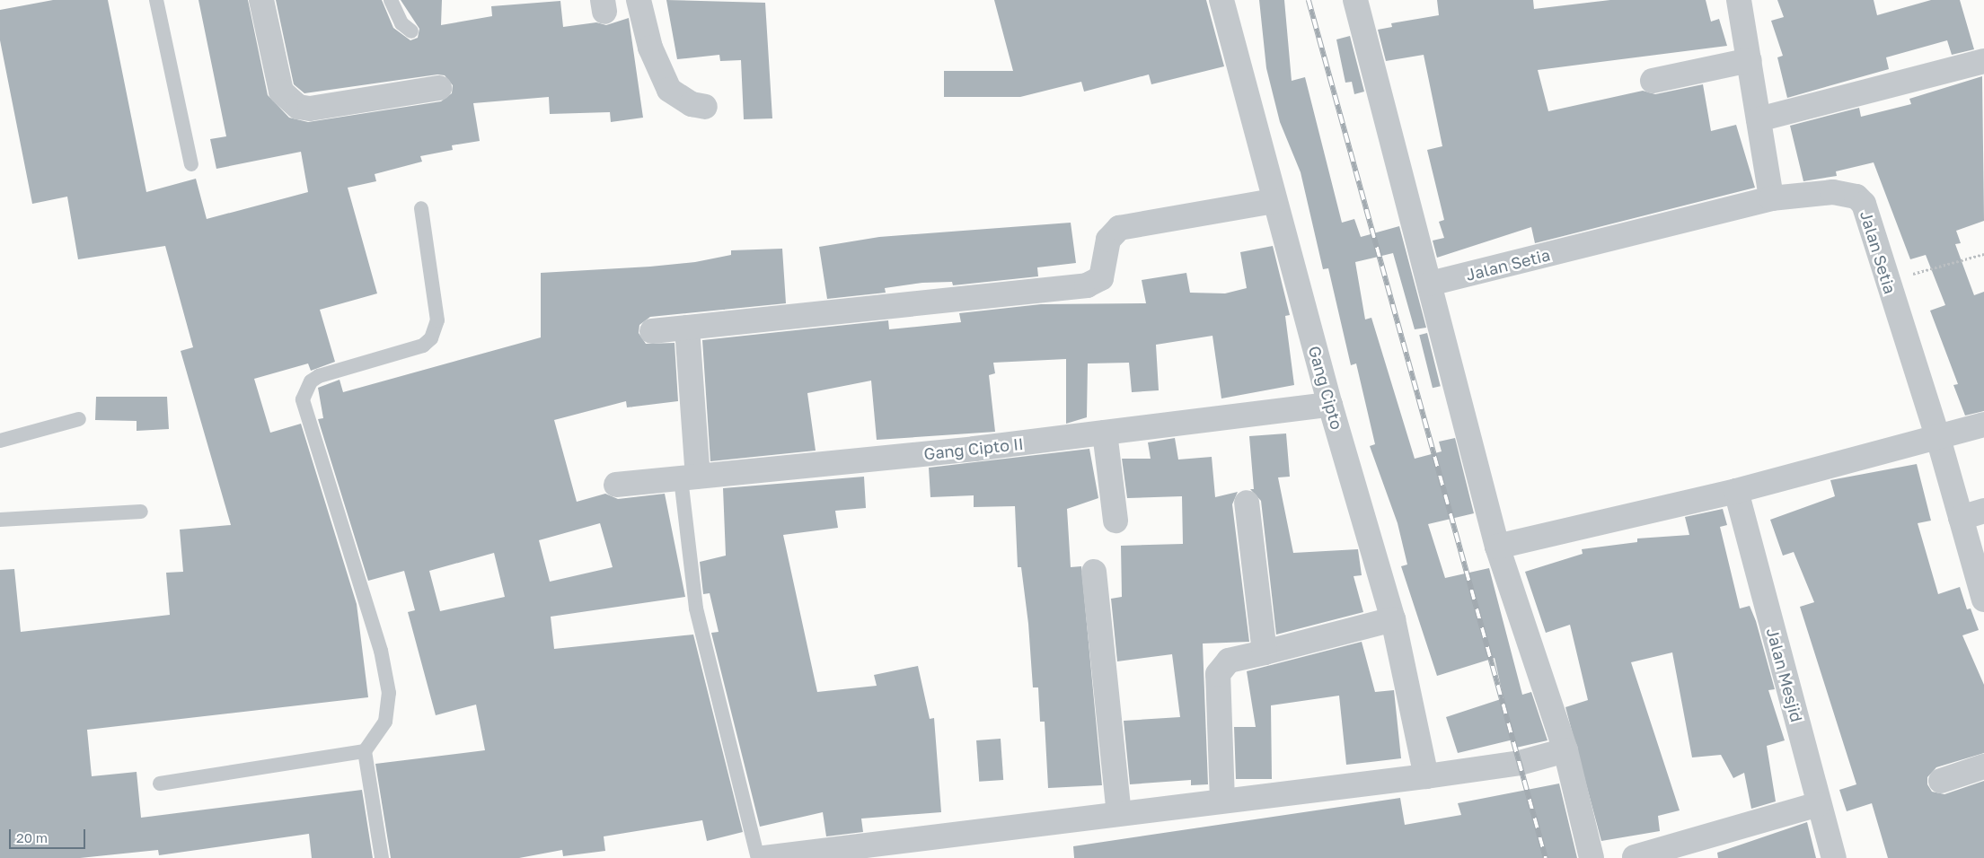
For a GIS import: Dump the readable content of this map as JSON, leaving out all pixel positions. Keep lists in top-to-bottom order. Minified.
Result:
{"streets":{"street":["Jalan Setia","Gang Cipto","Gang Cipto II","Jalan Mesjid"]},"crossings":[["Gang Cipto","Gang Cipto II"]],"scale_bar":"20 m"}
